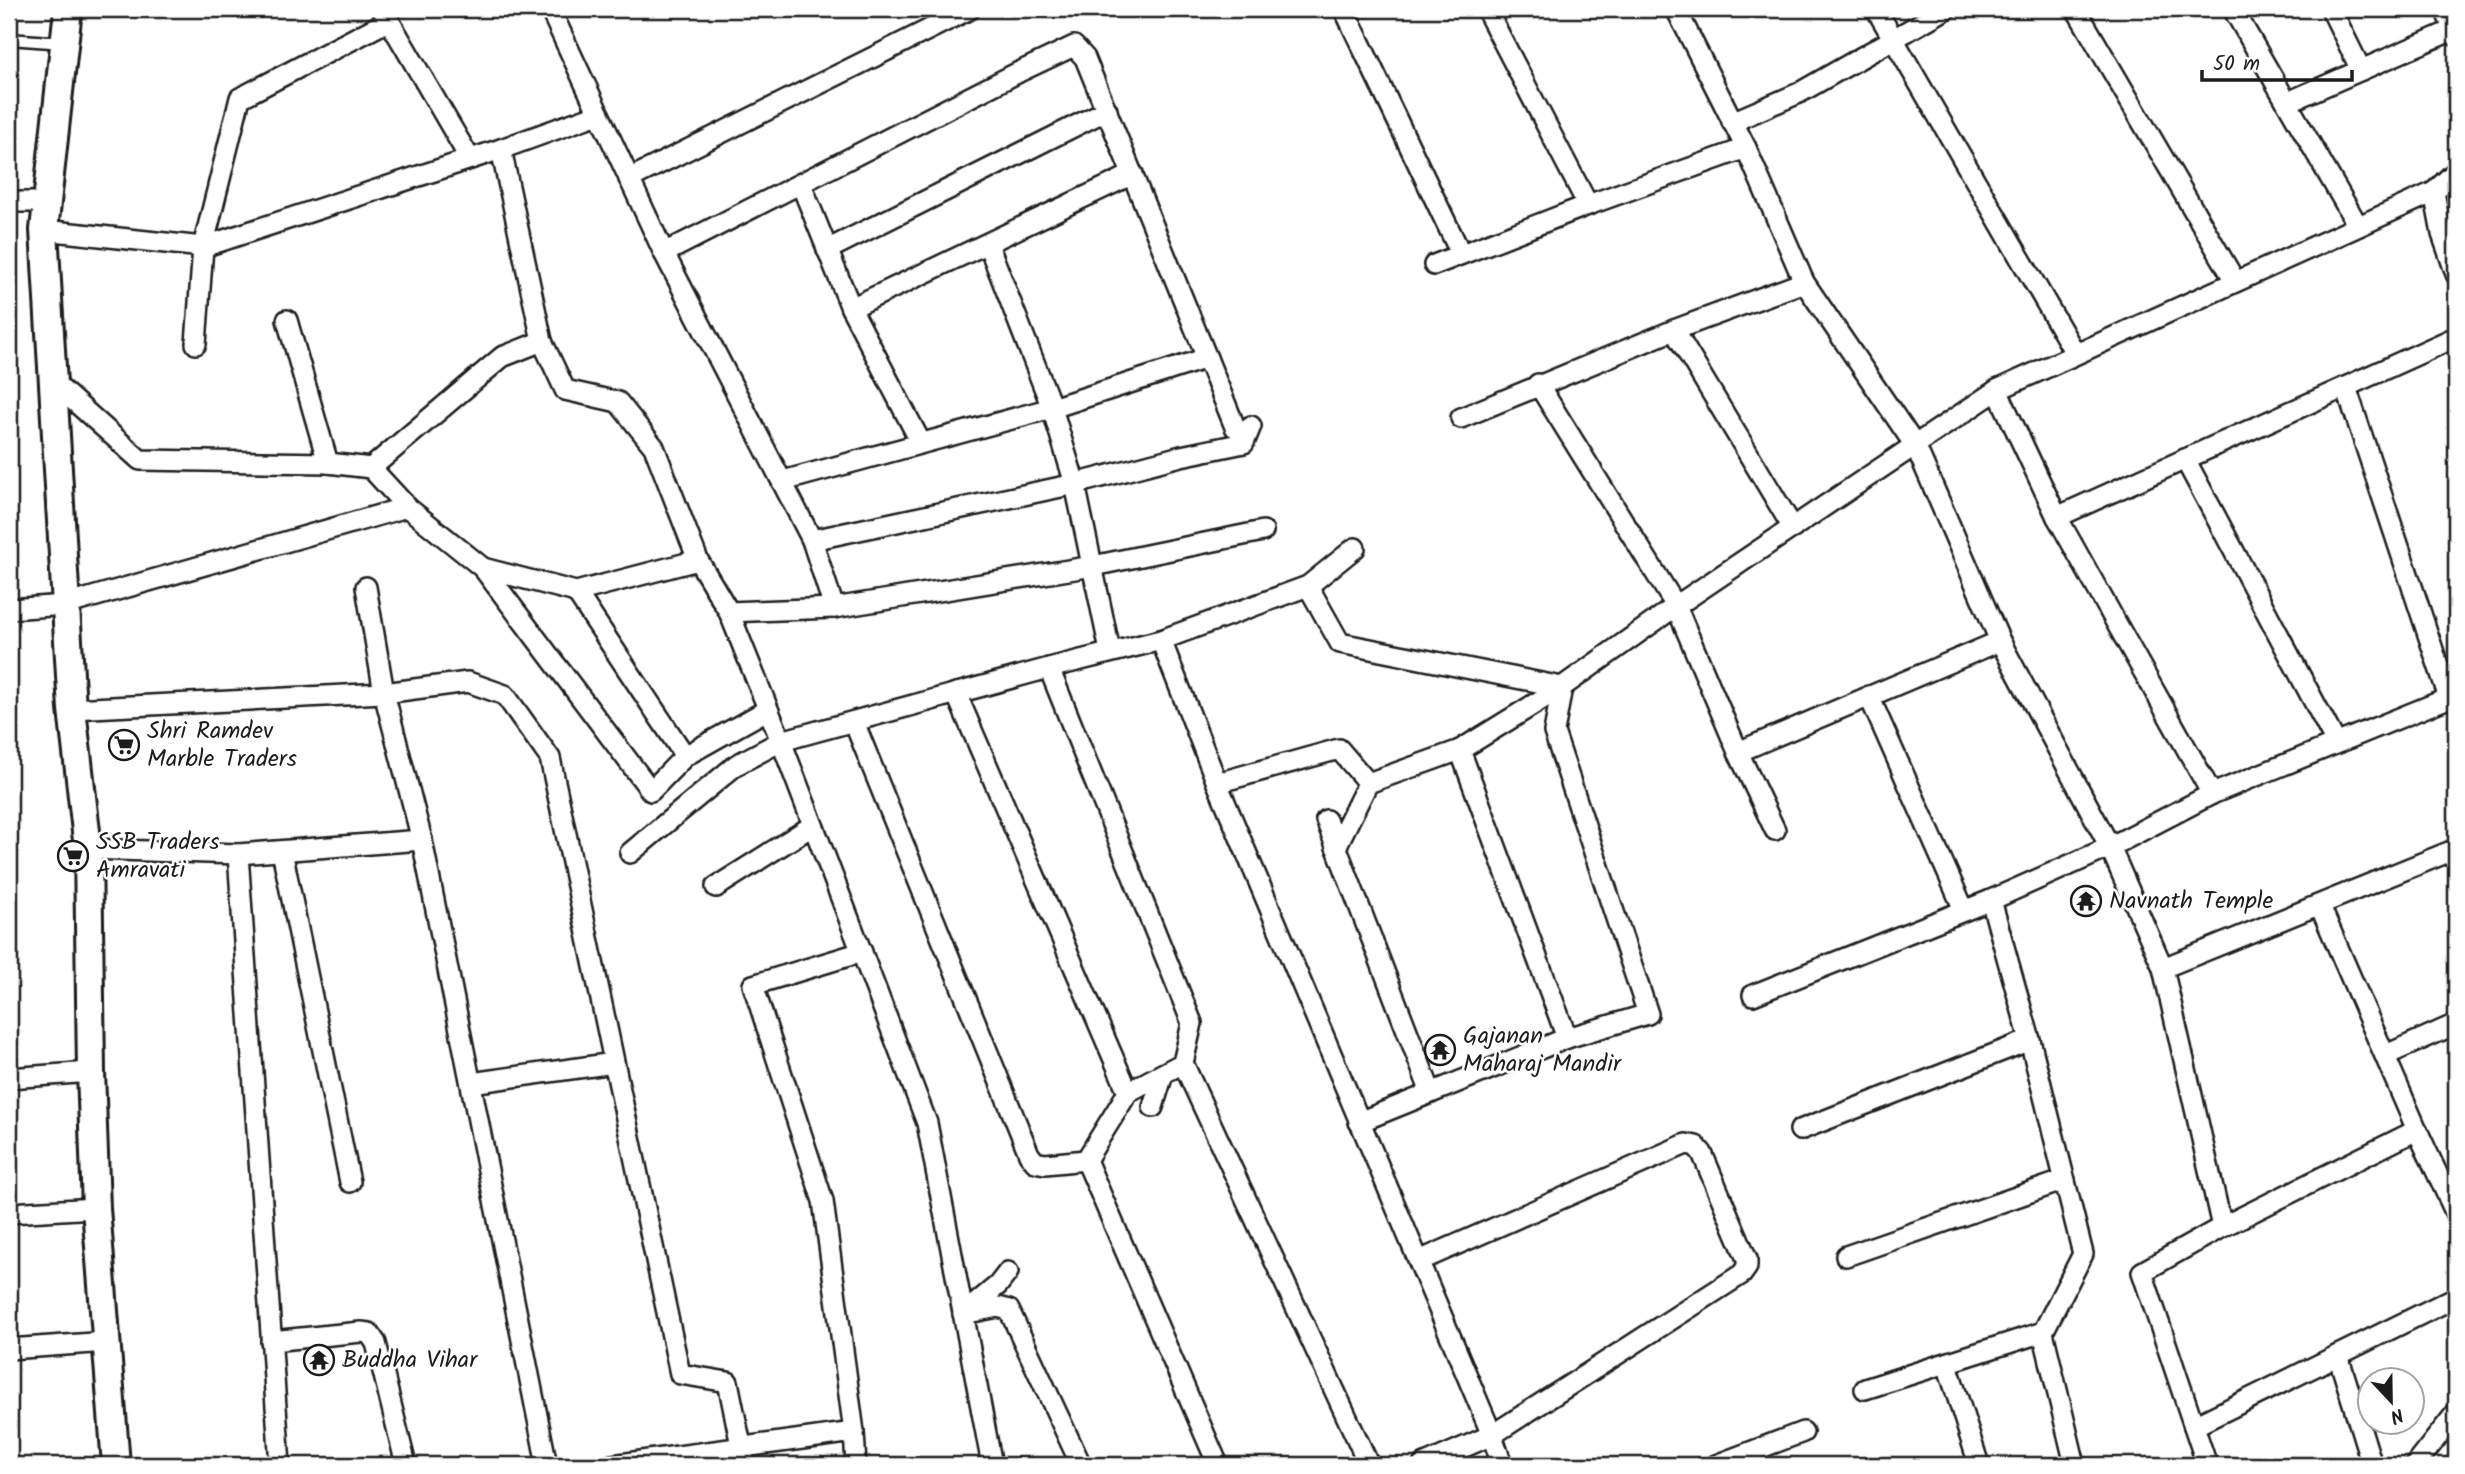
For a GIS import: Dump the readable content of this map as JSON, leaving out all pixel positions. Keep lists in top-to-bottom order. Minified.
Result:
{"places":{"supermarket":["Shri Ramdev Marble Traders","SSB Traders Amravati"],"temple":["Navnath Temple","Gajanan Maharaj Mandir","Buddha Vihar"]},"scale_bar":"50 m","north":"bottom"}
